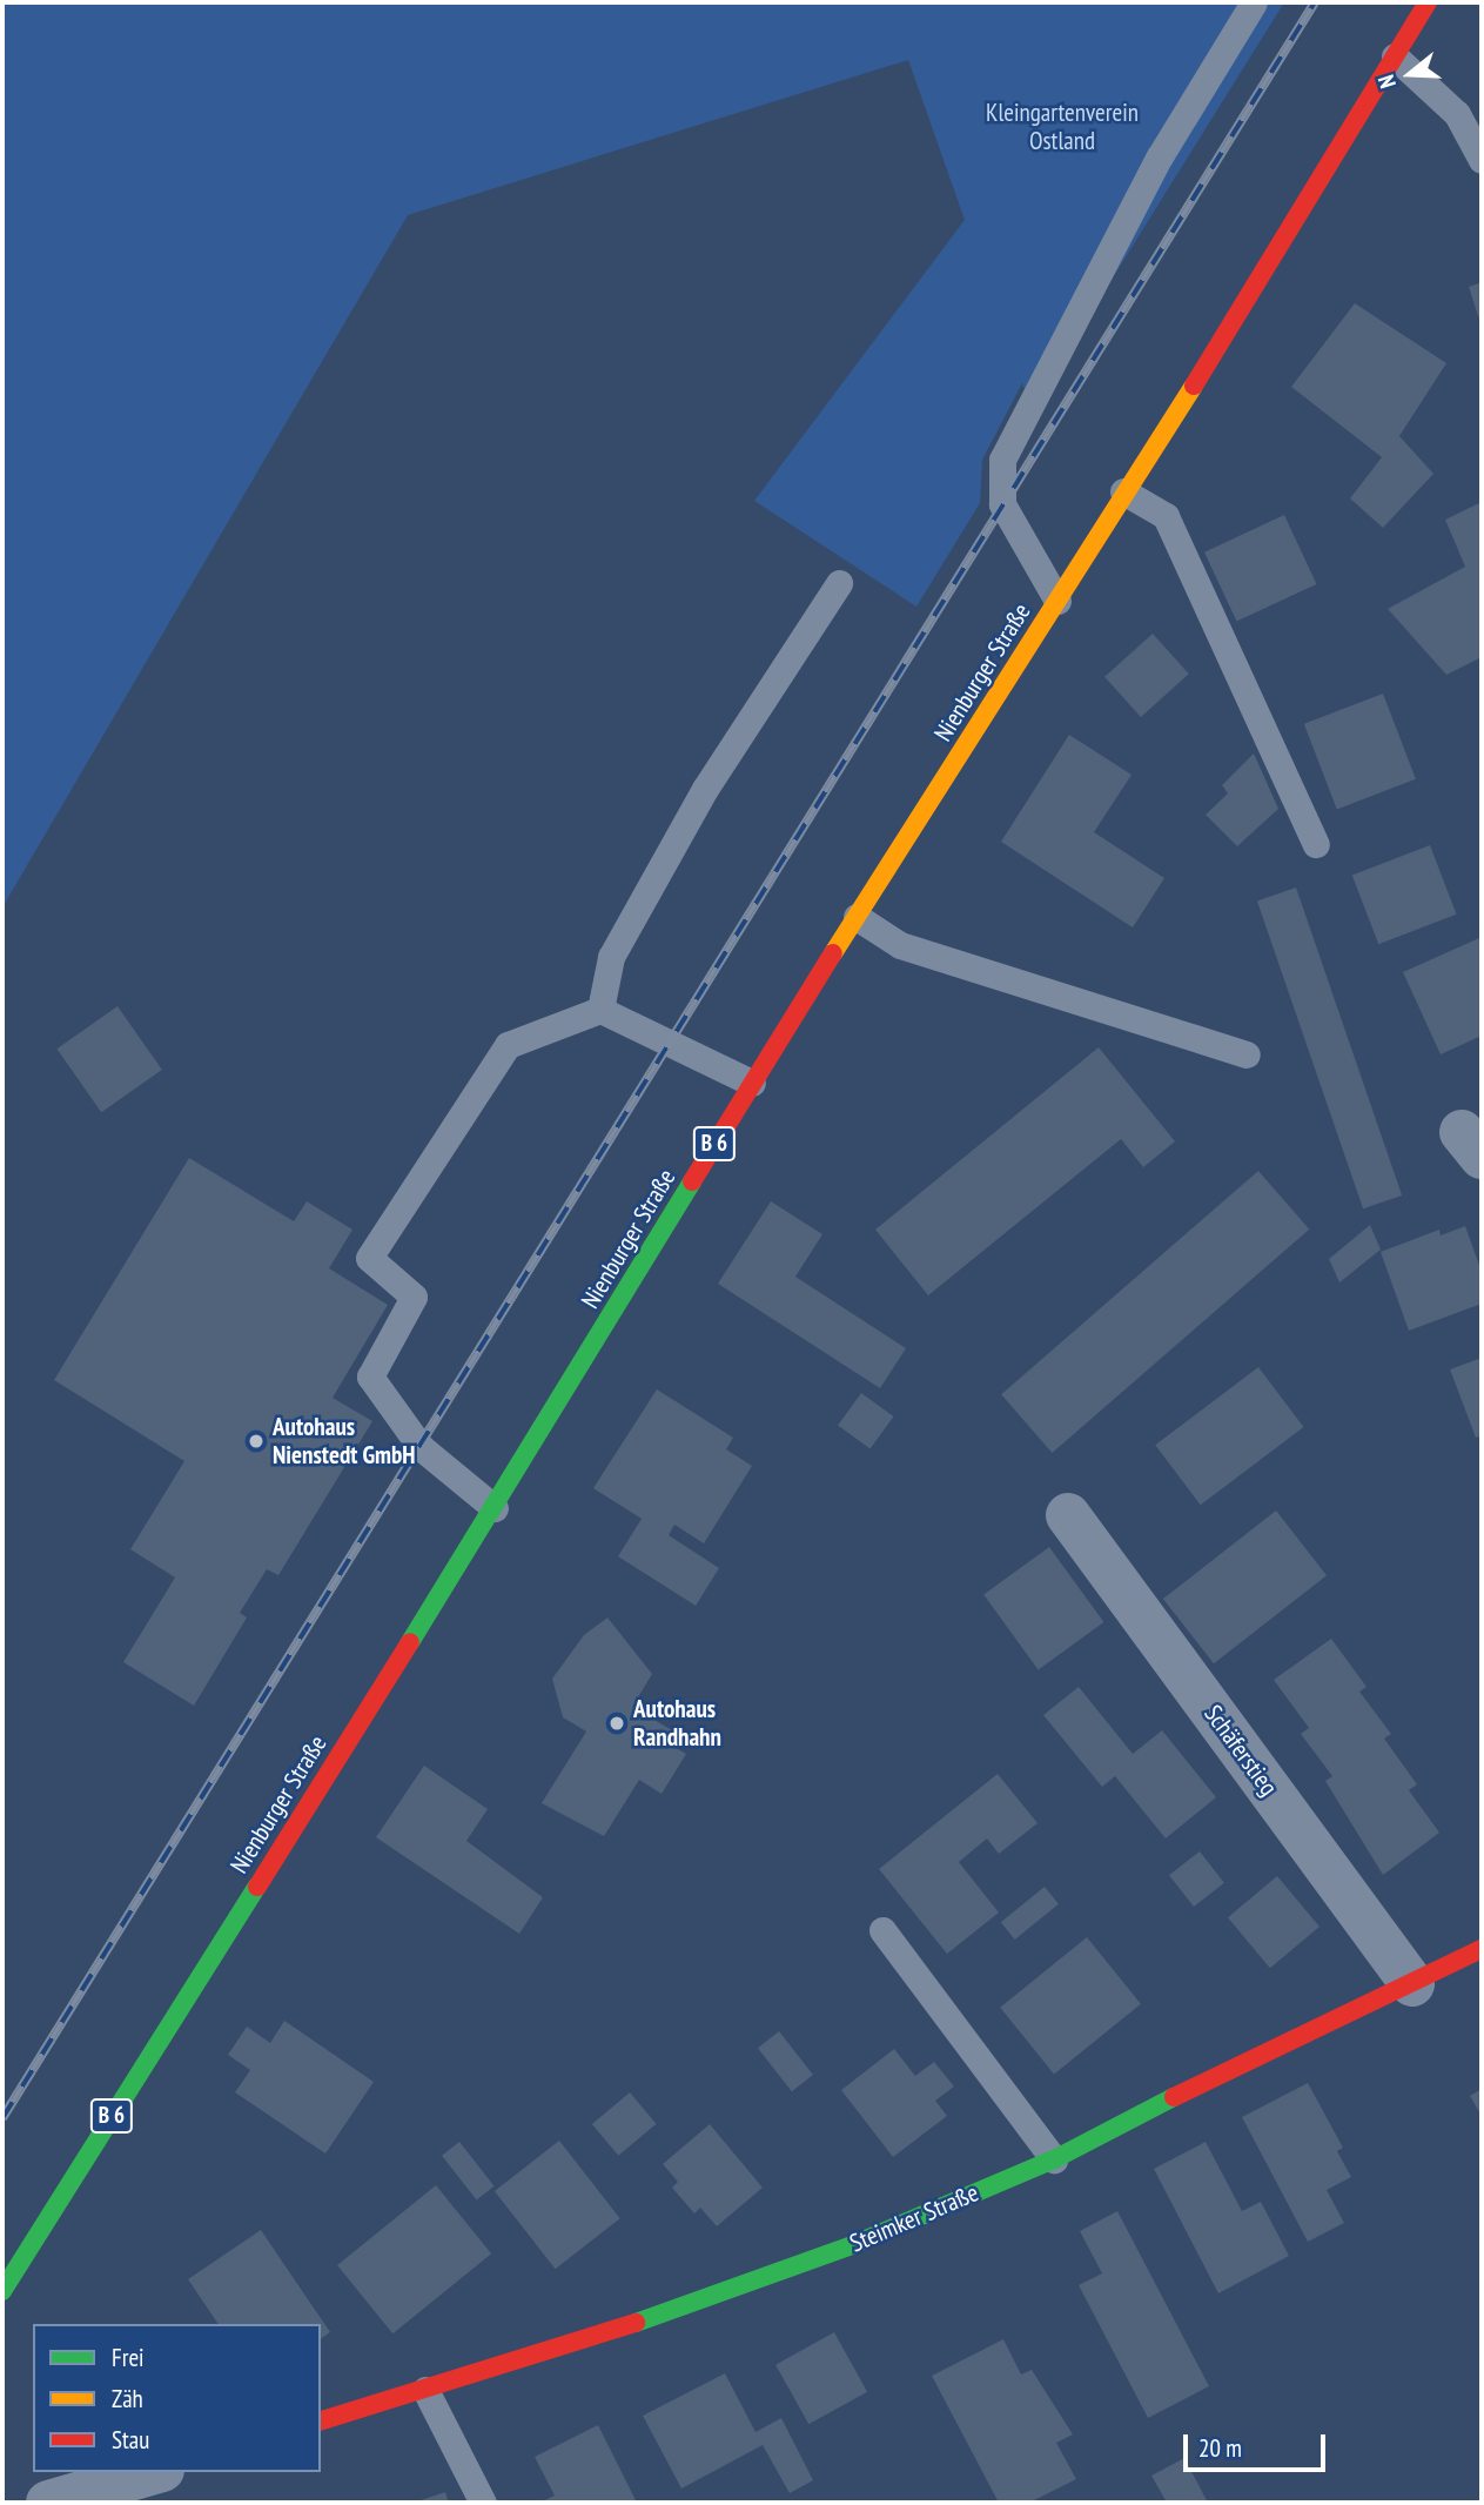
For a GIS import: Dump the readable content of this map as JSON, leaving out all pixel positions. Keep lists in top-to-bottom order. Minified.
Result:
{"streets":{"main road":["Nienburger Straße","B 6","Steimker Straße"],"street":["Schäferstieg"]},"crossings":[["Schäferstieg","Steimker Straße"]],"parks":["Kleingartenverein Ostland"],"places":["Autohaus Nienstedt GmbH","Autohaus Randhahn"],"legend":["Frei","Zäh","Stau"],"scale_bar":"20 m","north":"left"}
